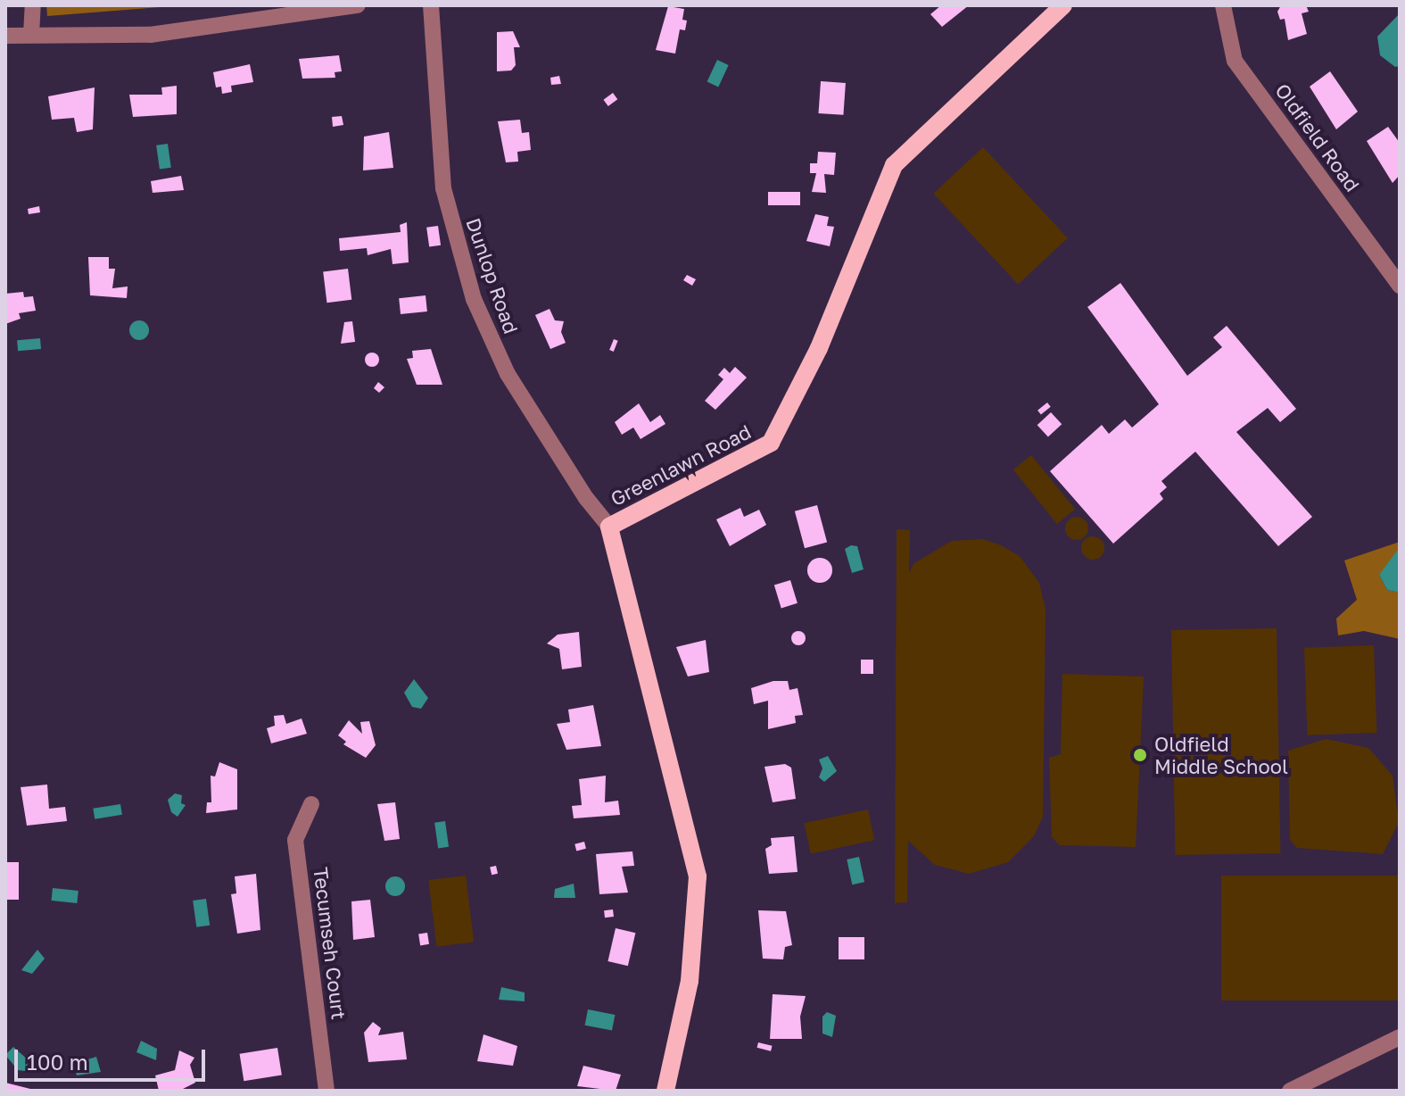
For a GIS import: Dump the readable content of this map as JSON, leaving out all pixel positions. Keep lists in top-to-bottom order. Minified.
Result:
{"streets":{"main road":["Greenlawn Road"],"street":["Oldfield Road","Dunlop Road","Tecumseh Court"]},"crossings":[["Dunlop Road","Greenlawn Road"]],"places":["Oldfield Middle School"],"scale_bar":"100 m"}
